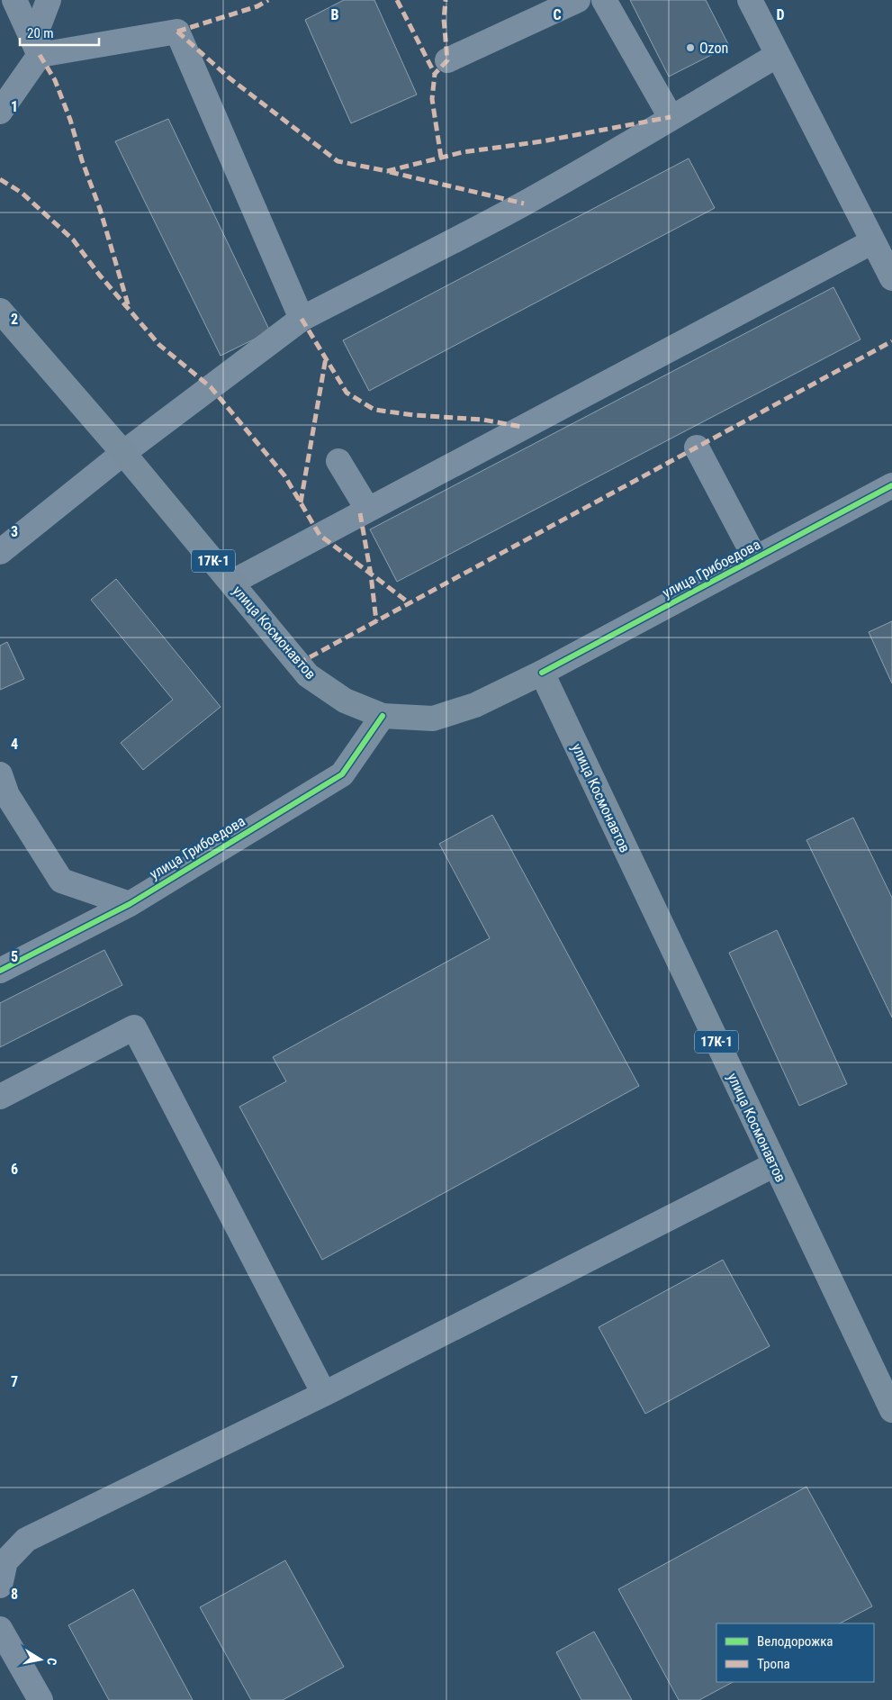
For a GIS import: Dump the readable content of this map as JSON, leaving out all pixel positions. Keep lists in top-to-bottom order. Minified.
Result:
{"streets":{"main road":["17К-1","улица Грибоедова","улица Космонавтов"]},"crossings":[["улица Грибоедова","улица Космонавтов"]],"places":["Ozon"],"legend":["Велодорожка","Тропа"],"scale_bar":"20 m","north":"right","grid":{"columns":["B","C","D"],"rows":["1","2","3","4","5","6","7","8"]}}
